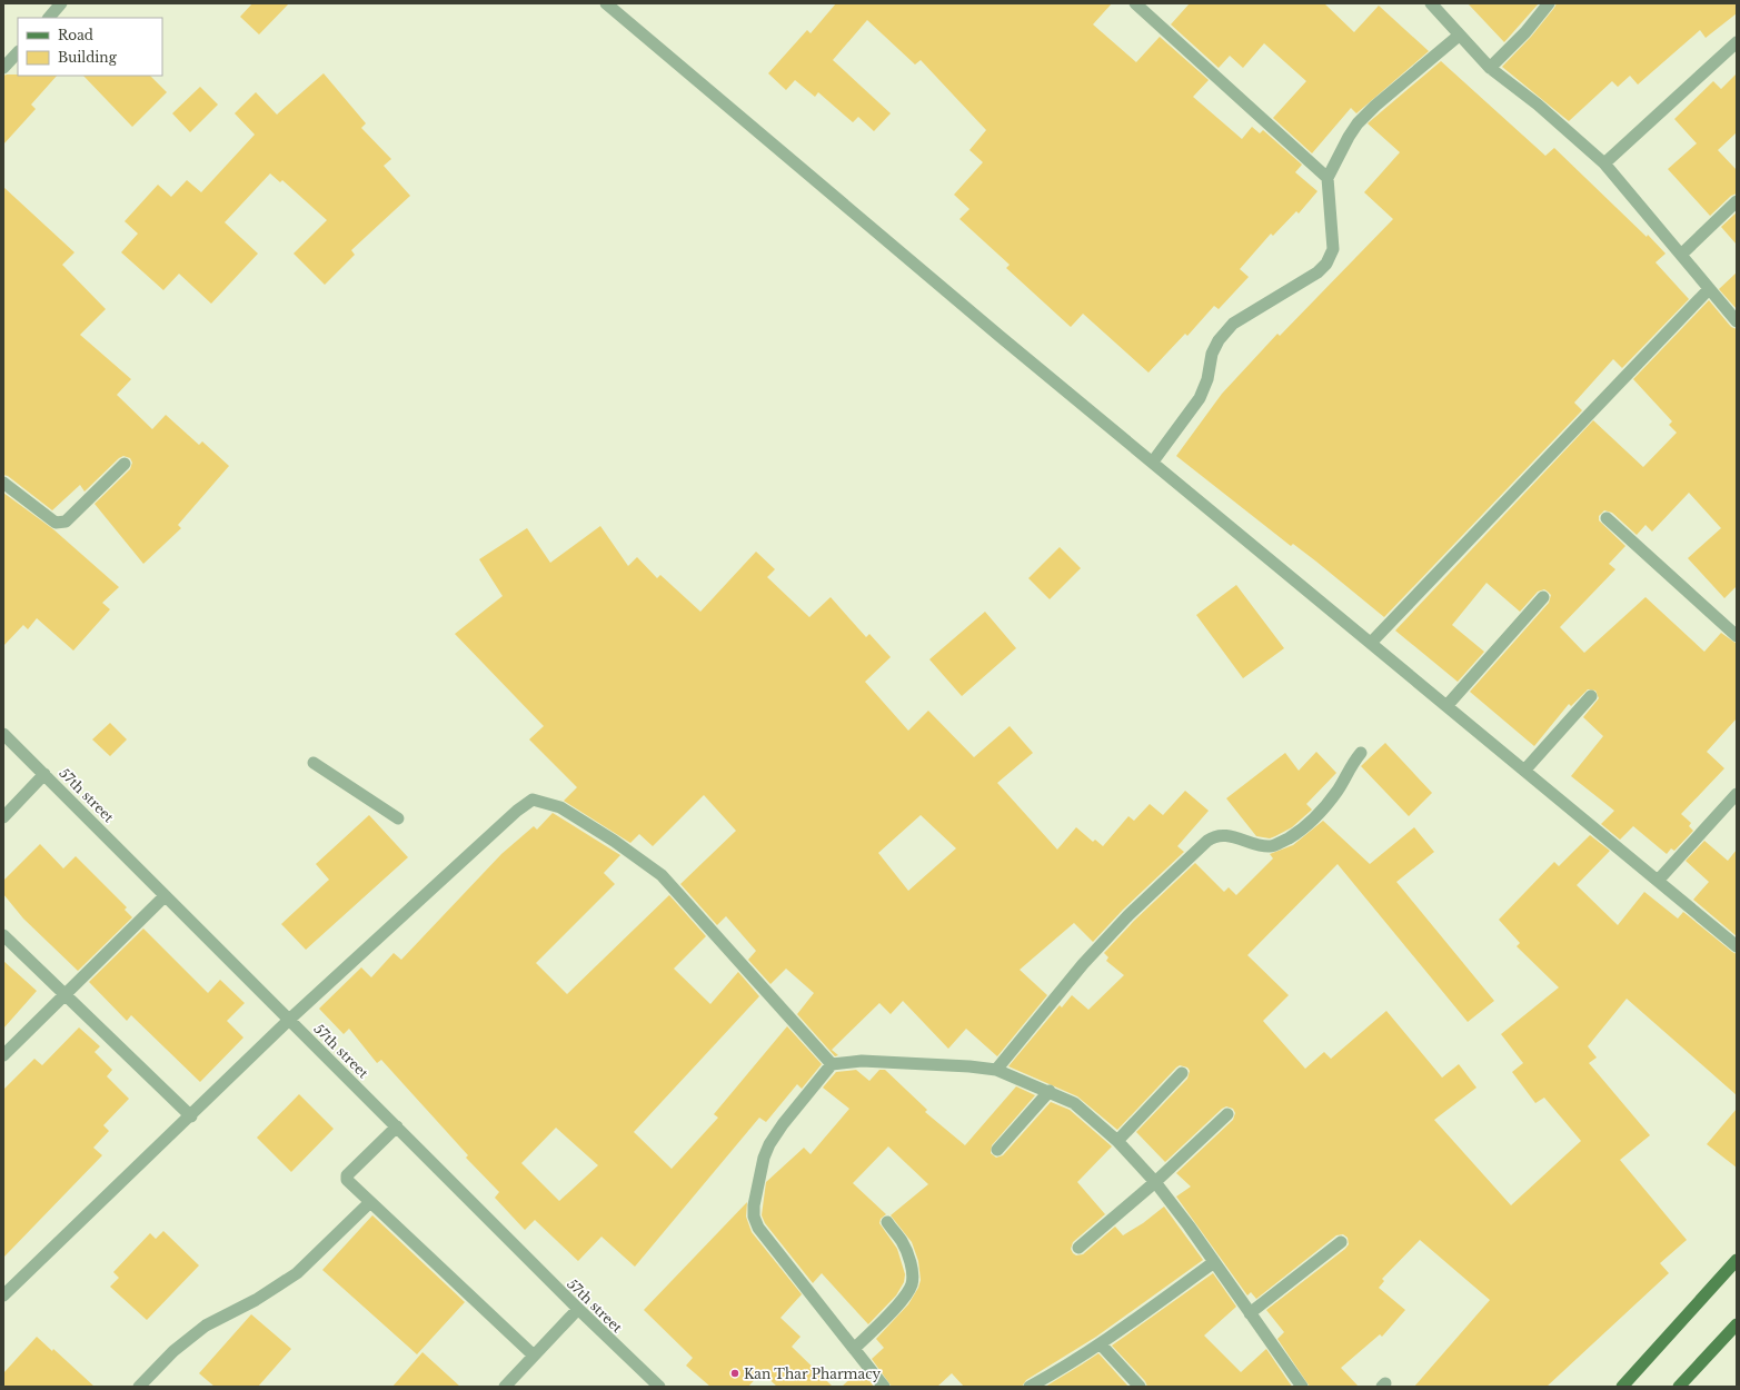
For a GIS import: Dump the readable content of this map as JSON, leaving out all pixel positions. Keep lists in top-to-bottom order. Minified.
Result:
{"streets":{"street":["57th street"]},"places":["Kan Thar Pharmacy"],"legend":["Road","Building"]}
